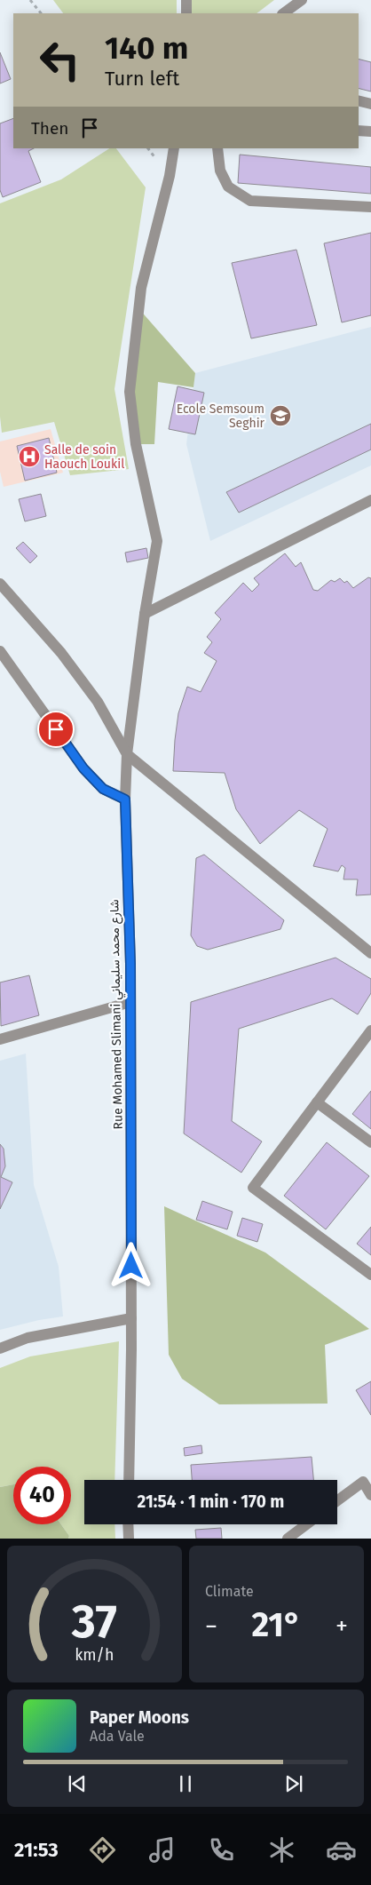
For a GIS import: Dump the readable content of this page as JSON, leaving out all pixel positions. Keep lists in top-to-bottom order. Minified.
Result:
{"streets":{"street":["Rue Mohamed Slimani شارع محمد سليماني"]},"places":{"school or university":["Ecole Semsoum Seghir"],"hospital":["Salle de soin Haouch Loukil"]},"page":{"turn":["140 m","Turn left"],"then":"Then","limit":"40","trip":"21:54 · 1 min · 170 m","tile":"Climate","heat":["−","21°","+"],"song":["Paper Moons","Ada Vale"],"tabs":"21:53","gauge":["37","km/h"]}}
